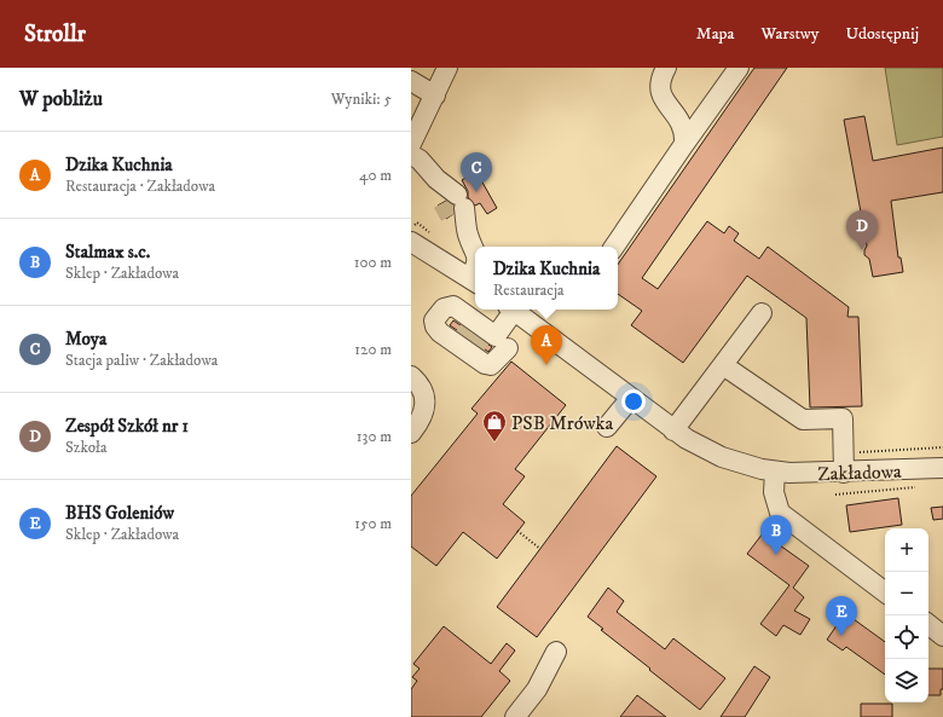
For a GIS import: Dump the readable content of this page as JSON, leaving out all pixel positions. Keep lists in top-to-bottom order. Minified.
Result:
{"streets":{"street":["Zakładowa"]},"places":{"shop":["PSB Mrówka"]},"page":{"header":"Strollr","nav":["Mapa","Warstwy","Udostępnij"],"heading":["W pobliżu","Wyniki: 5"],"list":[{"mark":"A","name":"Dzika Kuchnia","note":"Restauracja · Zakładowa","value":"40 m"},{"mark":"B","name":"Stalmax s.c.","note":"Sklep · Zakładowa","value":"100 m"},{"mark":"C","name":"Moya","note":"Stacja paliw · Zakładowa","value":"120 m"},{"mark":"D","name":"Zespół Szkół nr 1","note":"Szkoła","value":"130 m"},{"mark":"E","name":"BHS Goleniów","note":"Sklep · Zakładowa","value":"150 m"}],"pins":["C","D","A","B","E"],"popup":["Dzika Kuchnia","Restauracja"],"map_buttons":["+","−"]}}
